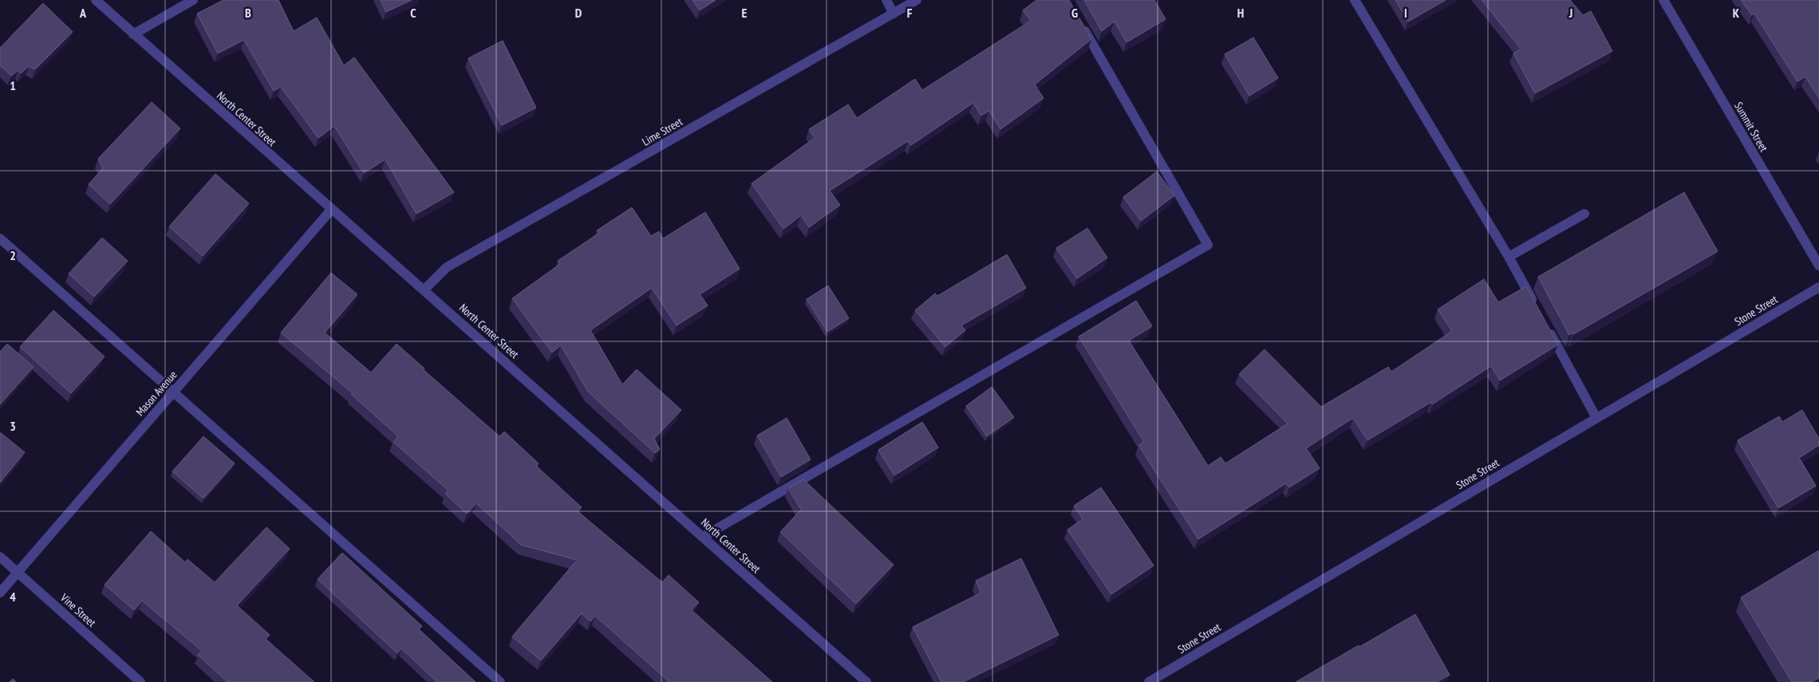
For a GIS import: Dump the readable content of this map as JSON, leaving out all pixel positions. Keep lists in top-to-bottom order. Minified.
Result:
{"streets":{"street":["North Center Street","Summit Street","Lime Street","Stone Street","Mason Avenue","Vine Street"]},"crossings":[["North Center Street","Lime Street"],["North Center Street","Mason Avenue"],["Mason Avenue","Vine Street"]],"grid":{"columns":["A","B","C","D","E","F","G","H","I","J","K"],"rows":["1","2","3","4"]}}
